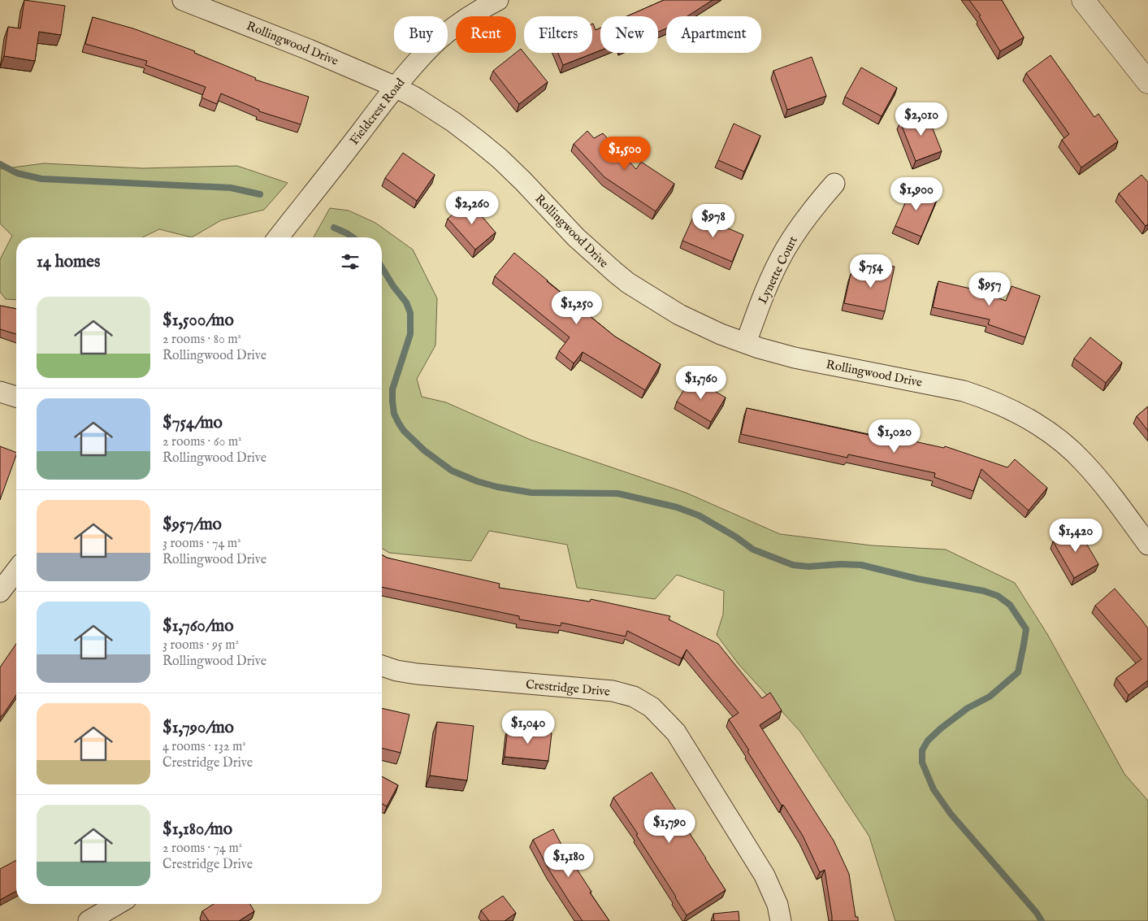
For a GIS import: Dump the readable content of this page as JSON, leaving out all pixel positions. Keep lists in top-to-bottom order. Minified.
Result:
{"streets":{"street":["Rollingwood Drive","Fieldcrest Road","Lynette Court","Crestridge Drive"]},"crossings":[["Rollingwood Drive","Fieldcrest Road"],["Rollingwood Drive","Lynette Court"]],"page":{"chip":["Buy","Rent","Filters","New","Apartment"],"price":["$2,010","$1,500","$1,900","$2,260","$978","$754","$957","$1,250","$1,760","$1,020","$1,420","$1,040","$1,790","$1,180"],"heading":"14 homes","list":[{"name":"$1,500/mo","note":"2 rooms · 80 m² · Rollingwood Drive"},{"name":"$754/mo","note":"2 rooms · 60 m² · Rollingwood Drive"},{"name":"$957/mo","note":"3 rooms · 74 m² · Rollingwood Drive"},{"name":"$1,760/mo","note":"3 rooms · 95 m² · Rollingwood Drive"},{"name":"$1,790/mo","note":"4 rooms · 132 m² · Crestridge Drive"},{"name":"$1,180/mo","note":"2 rooms · 74 m² · Crestridge Drive"}]}}
